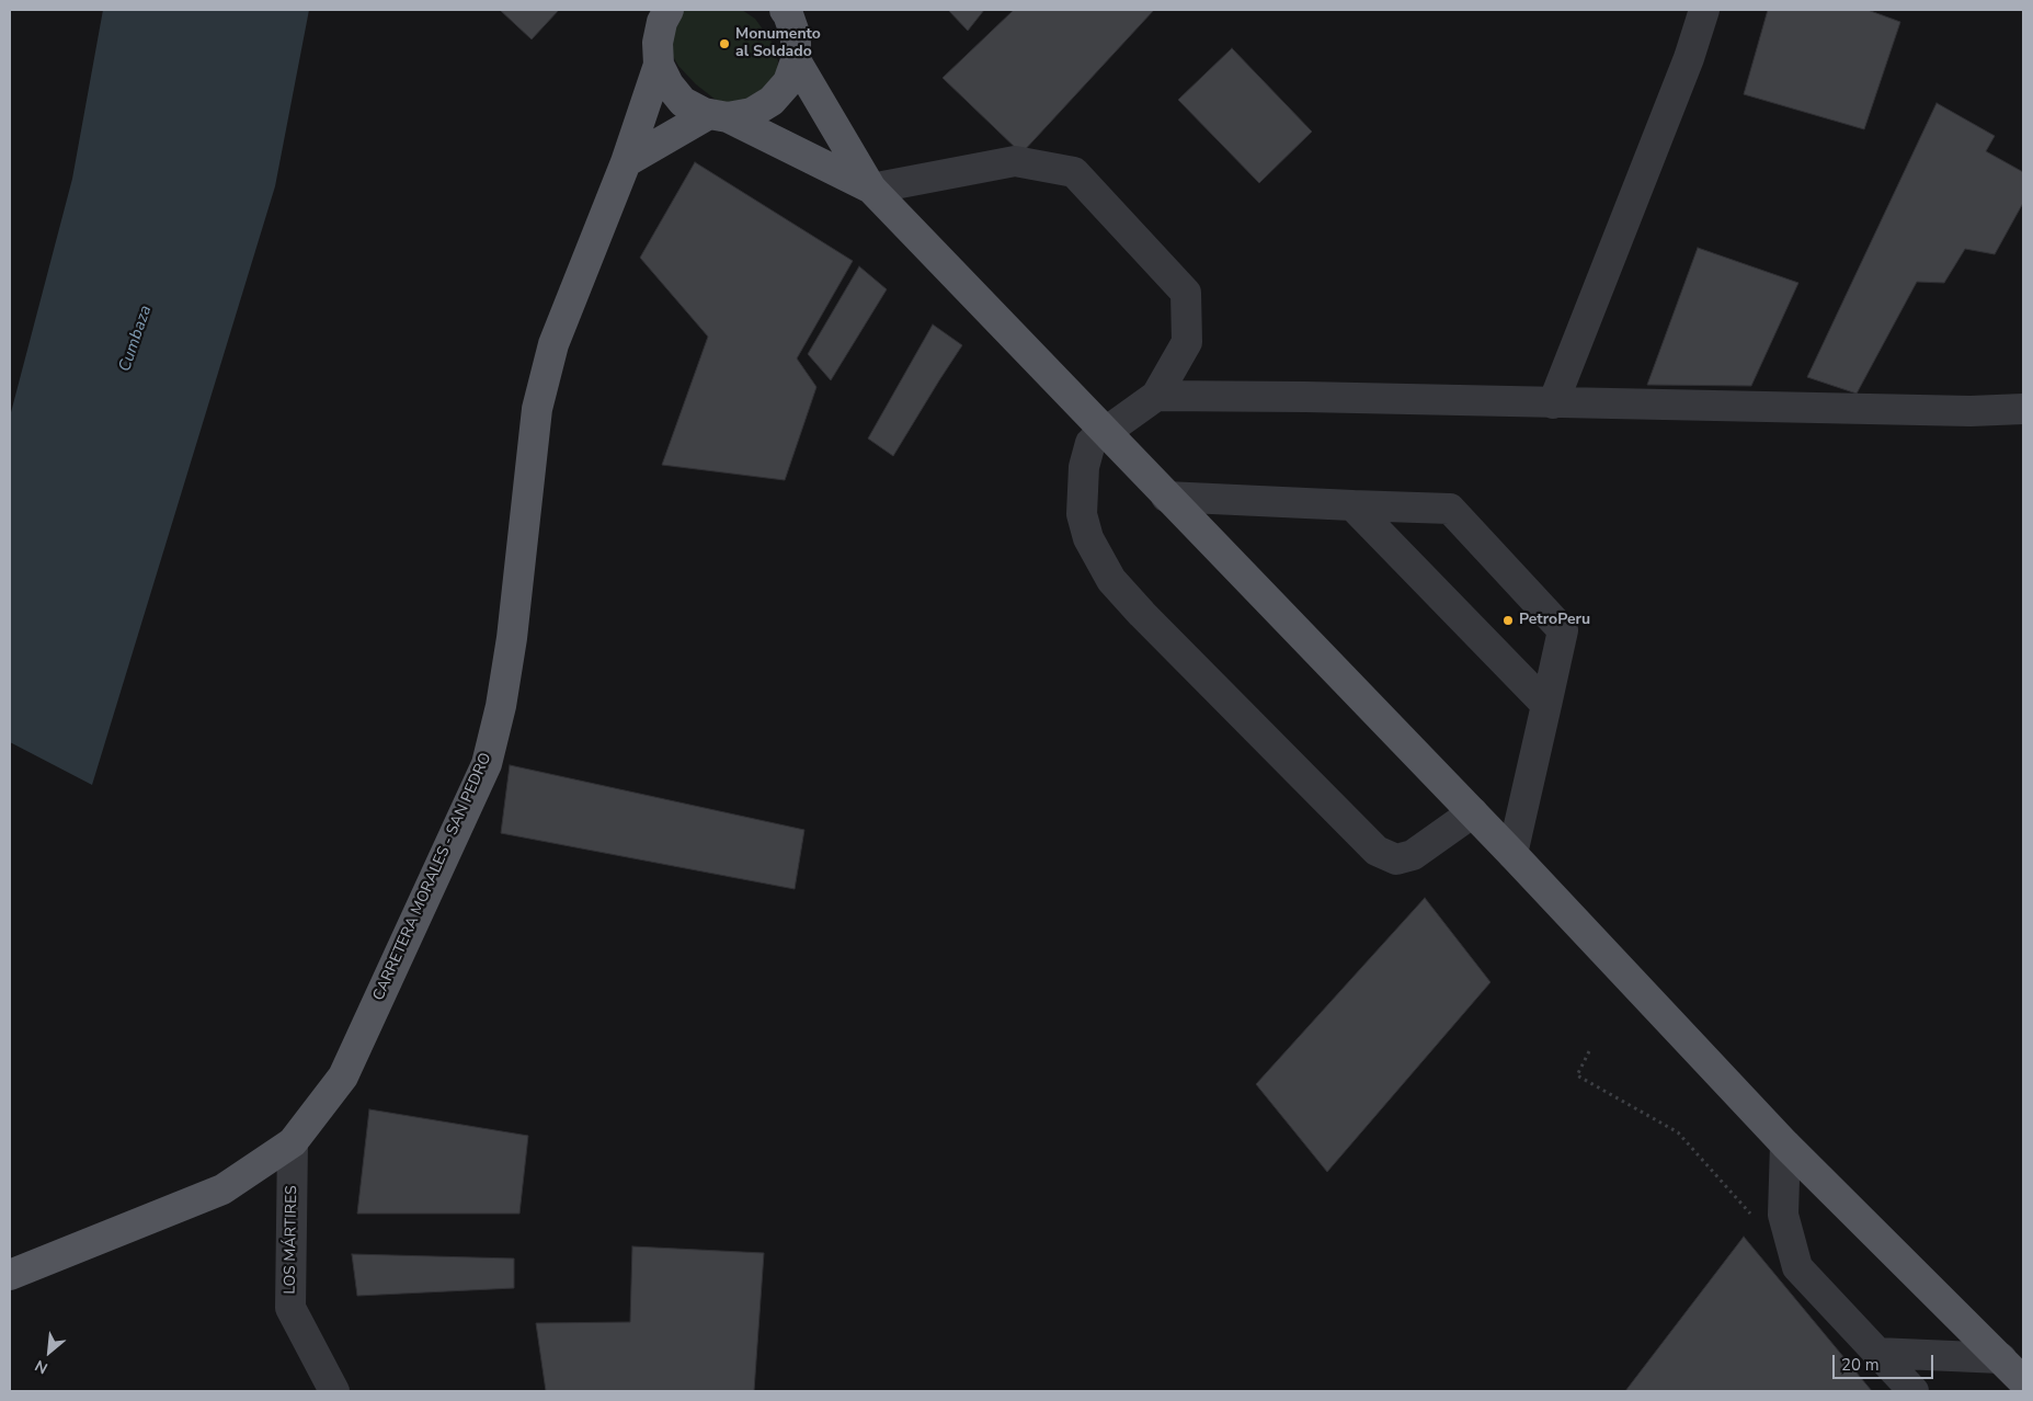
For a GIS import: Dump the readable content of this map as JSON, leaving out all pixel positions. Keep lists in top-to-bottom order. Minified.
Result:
{"streets":{"main road":["CARRETERA MORALES - SAN PEDRO"],"street":["LOS MÁRTIRES"]},"crossings":[["CARRETERA MORALES - SAN PEDRO","LOS MÁRTIRES"]],"water":["Cumbaza"],"places":["Monumento al Soldado","PetroPeru"],"scale_bar":"20 m","north":"bottom left"}
